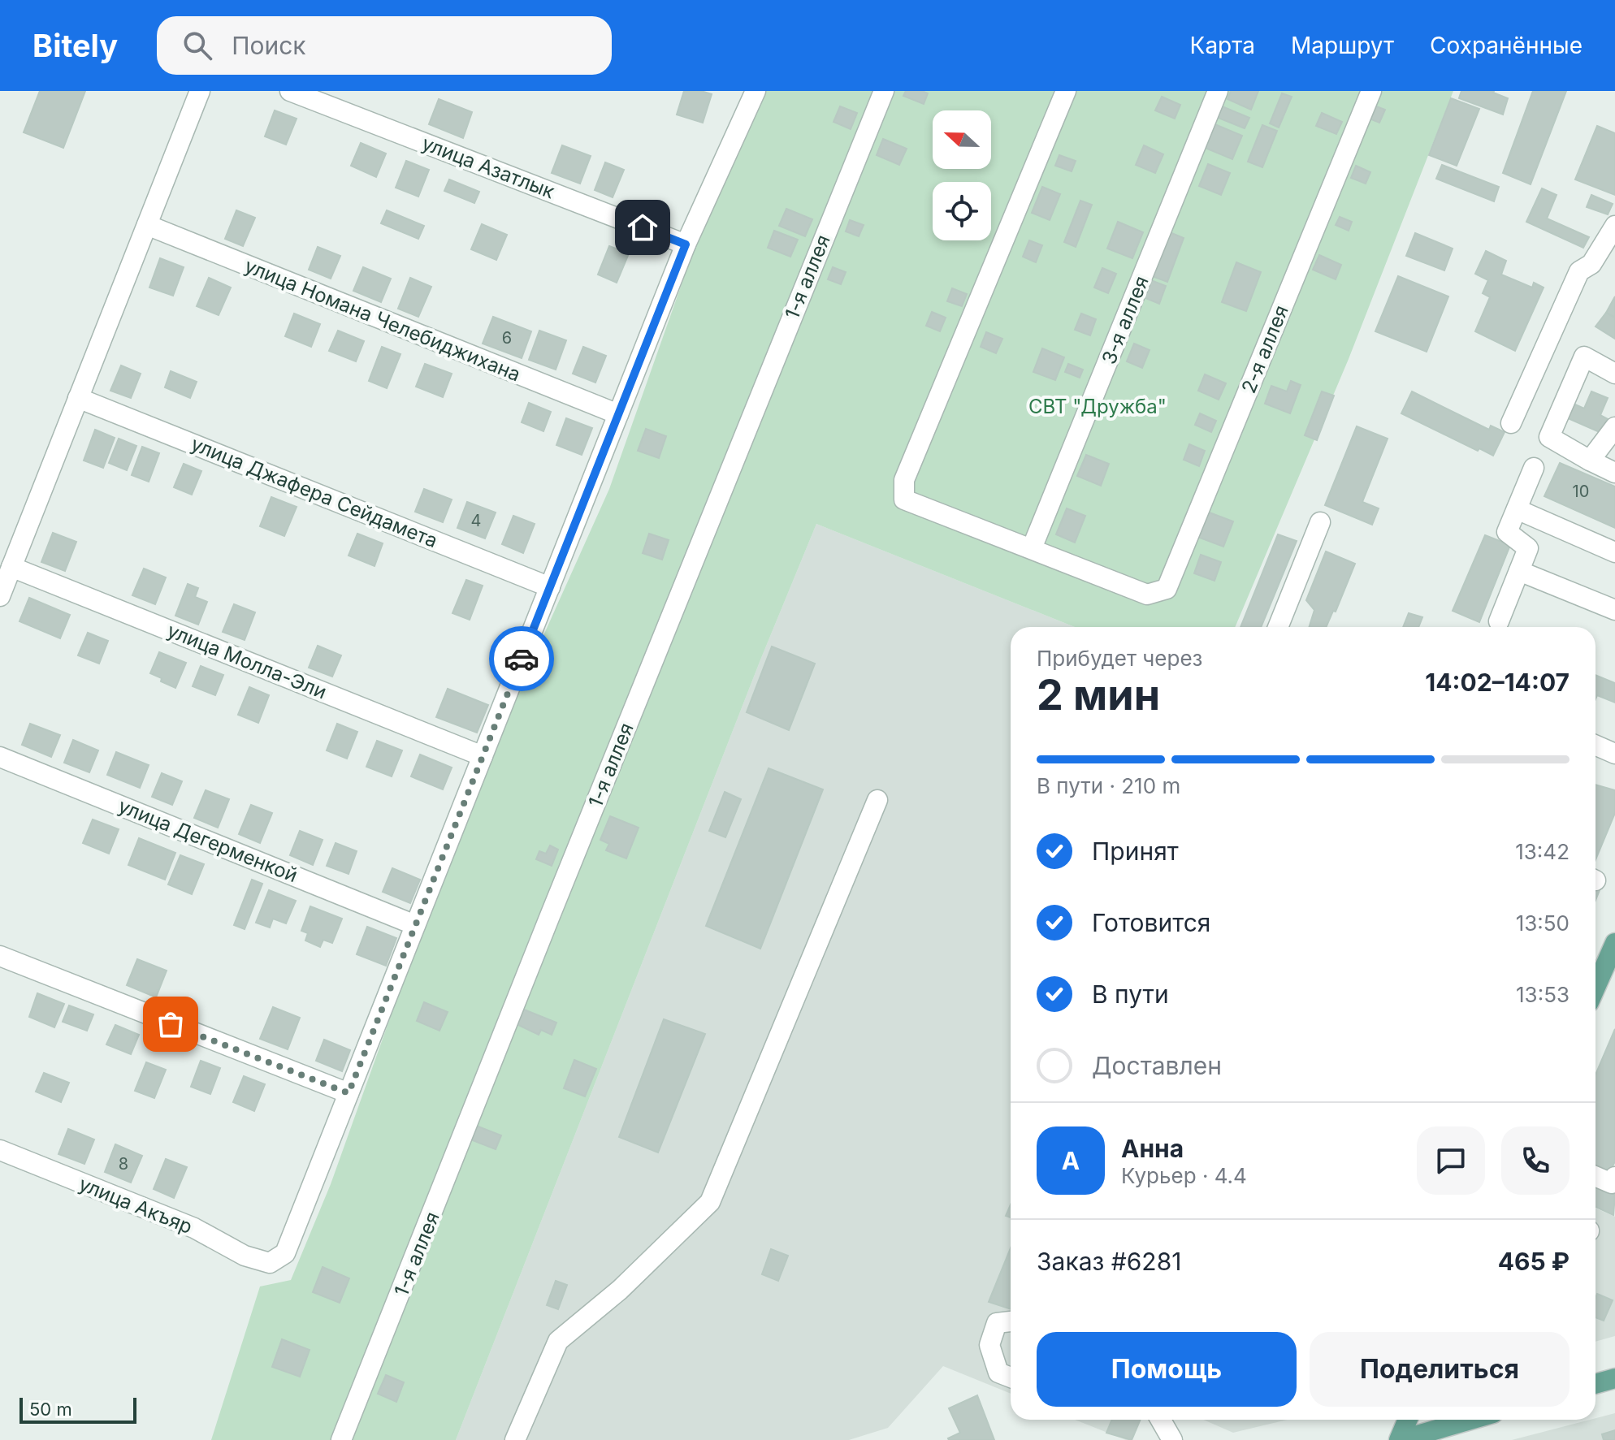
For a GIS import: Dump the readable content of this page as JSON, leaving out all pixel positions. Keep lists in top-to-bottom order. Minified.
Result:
{"streets":{"street":["улица Азатлык","1-я аллея","улица Номана Челебиджихана","3-я аллея","2-я аллея","улица Джафера Сейдамета","улица Молла-Эли","улица Дегерменкой","улица Акъяр"]},"crossings":[["3-я аллея","2-я аллея"]],"parks":["СВТ \"Дружба\""],"house_numbers":["6","10","4","8"],"scale_bar":"50 m","north":"left","page":{"header":"Bitely","search":"Поиск","nav":["Карта","Маршрут","Сохранённые"],"heading":["2 мин","Прибудет через","14:02–14:07"],"panel":["Анна","Курьер · 4.4","Заказ #6281","465 ₽"],"bar":"В пути · 210 m","list":[["Принят","13:42"],["Готовится","13:50"],["В пути","13:53"],"Доставлен"],"round":"А","buttons":["Помощь","Поделиться"],"scale":"50 m"}}
